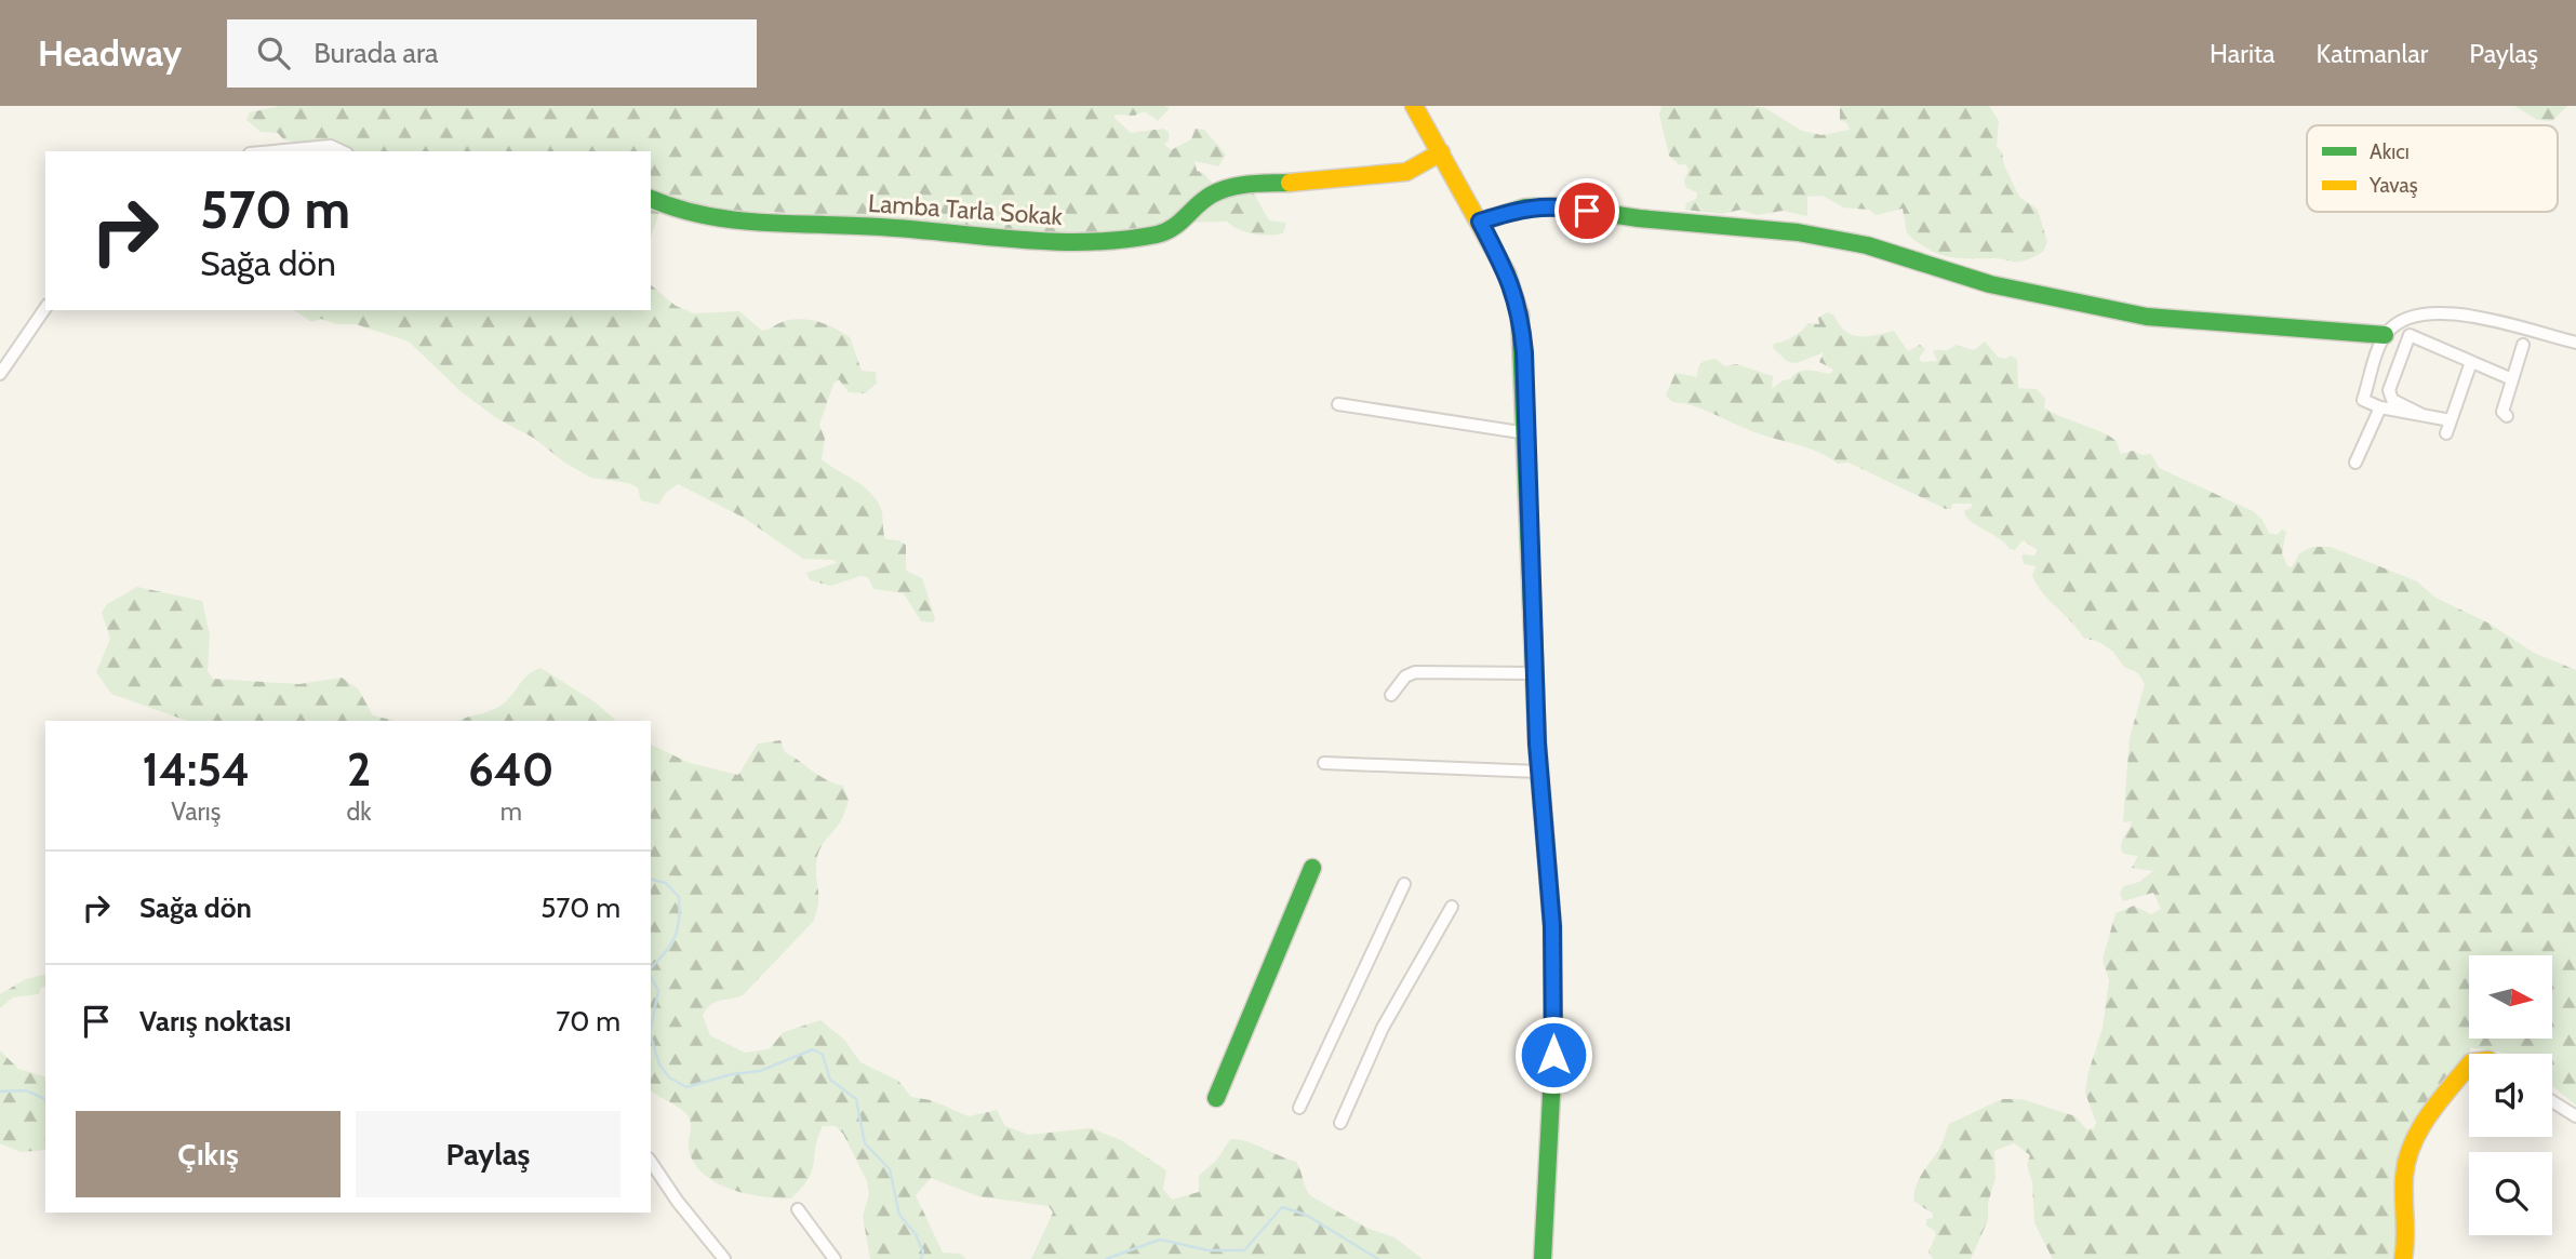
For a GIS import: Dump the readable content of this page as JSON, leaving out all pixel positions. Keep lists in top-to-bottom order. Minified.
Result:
{"streets":{"street":["Lamba Tarla Sokak"]},"legend":["Akıcı","Yavaş"],"north":"right","page":{"header":"Headway","search":"Burada ara","nav":["Harita","Katmanlar","Paylaş"],"turn":["570 m","Sağa dön"],"eta":["14:54","Varış","2","dk","640","m"],"list":[{"name":"Sağa dön","value":"570 m"},{"name":"Varış noktası","value":"70 m"}],"buttons":["Çıkış","Paylaş"]}}
